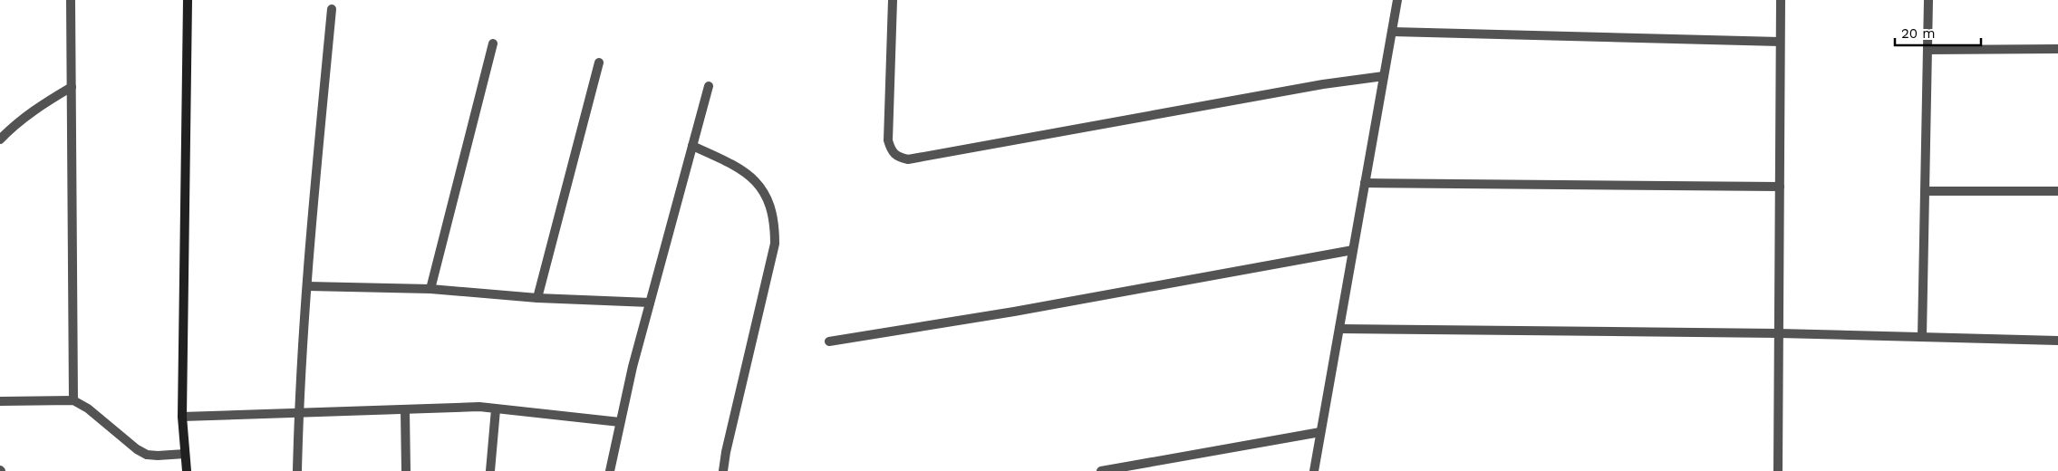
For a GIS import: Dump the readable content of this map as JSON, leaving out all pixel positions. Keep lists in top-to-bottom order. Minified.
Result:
{"scale_bar":"20 m"}
